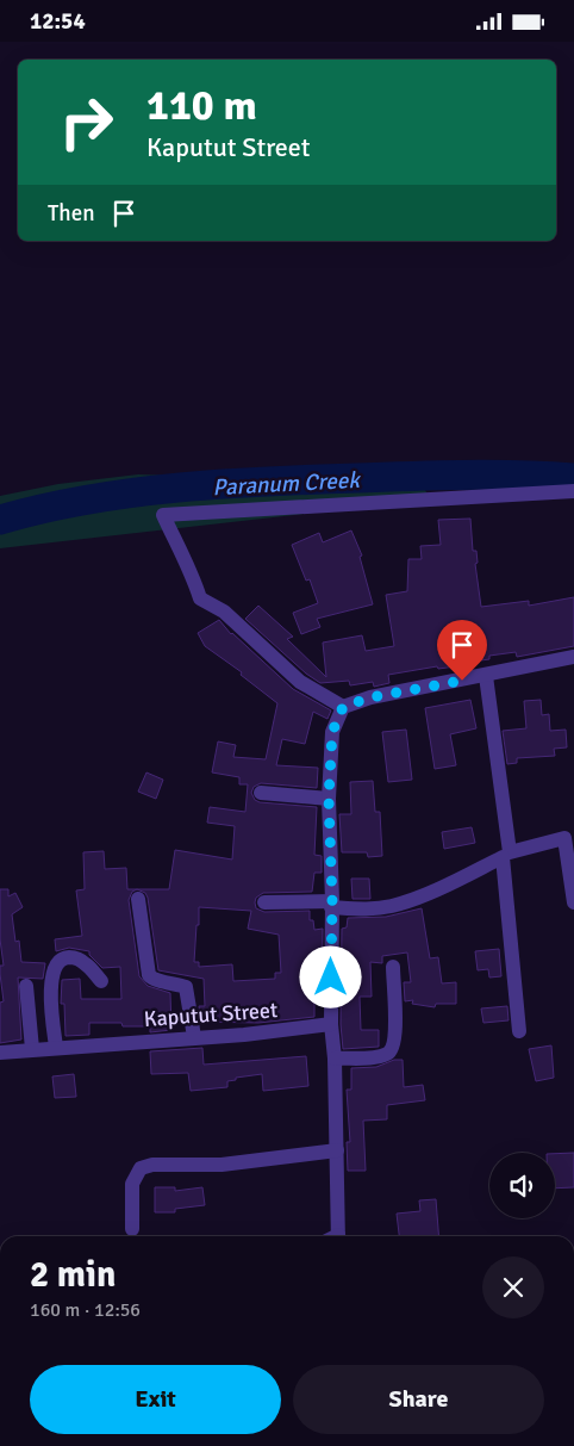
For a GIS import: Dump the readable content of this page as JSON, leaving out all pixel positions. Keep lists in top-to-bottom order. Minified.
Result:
{"streets":{"street":["Kaputut Street"]},"water":["Paranum Creek"],"page":{"status":"12:54","turn":["110 m","Kaputut Street"],"then":"Then","heading":["2 min","160 m · 12:56"],"buttons":["Exit","Share"]}}
